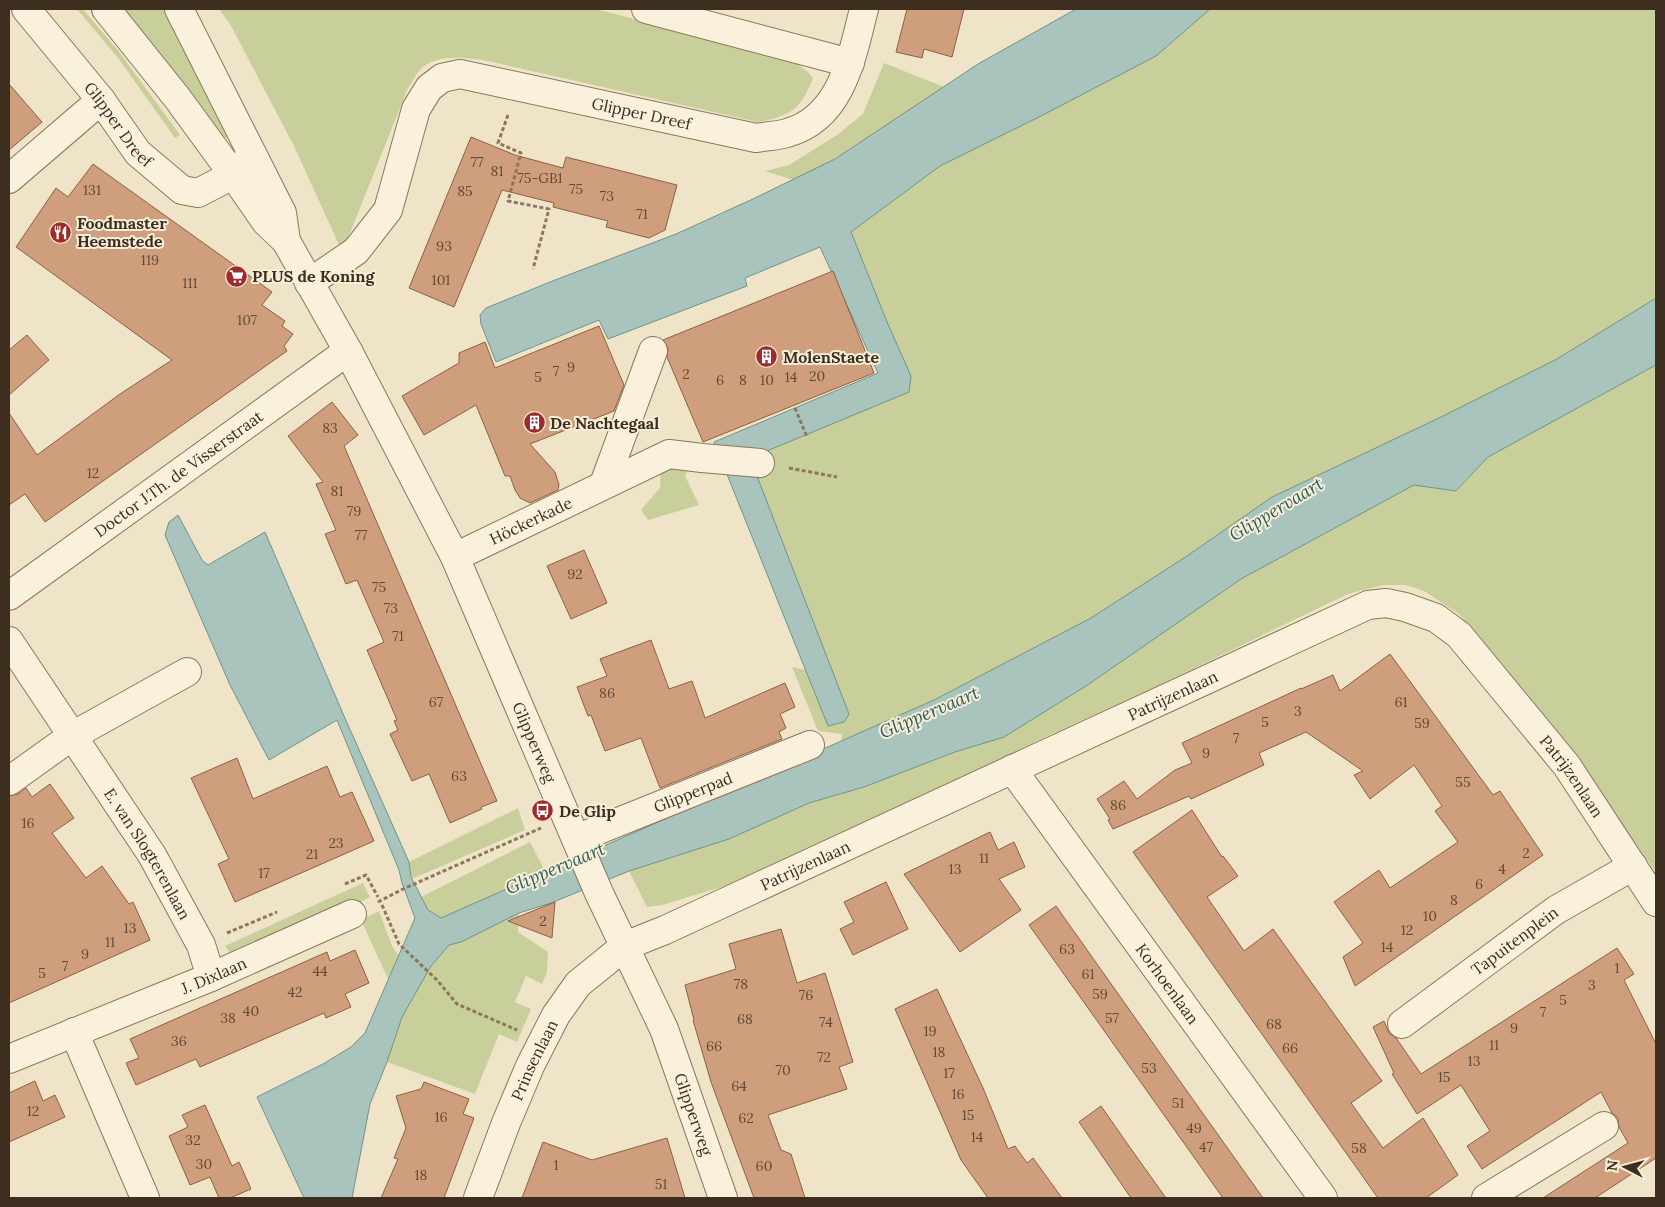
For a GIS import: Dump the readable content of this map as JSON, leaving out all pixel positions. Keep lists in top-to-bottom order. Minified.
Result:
{"streets":{"street":["Glipper Dreef","Doctor J.Th. de Visserstraat","Höckerkade","Patrijzenlaan","Glipperweg","Glipperpad","E. van Slogterenlaan","Tapuitenplein","J. Dixlaan","Korhoenlaan","Prinsenlaan"]},"crossings":[["Doctor J.Th. de Visserstraat","Glipperweg"],["Höckerkade","Glipperweg"],["Patrijzenlaan","Glipperweg"],["Patrijzenlaan","Tapuitenplein"],["Patrijzenlaan","Korhoenlaan"],["Patrijzenlaan","Prinsenlaan"],["Glipperweg","Glipperpad"],["Glipperweg","Prinsenlaan"],["E. van Slogterenlaan","J. Dixlaan"]],"water":["Glippervaart"],"places":{"restaurant":["Foodmaster Heemstede"],"supermarket":["PLUS de Koning"],"building":["MolenStaete","De Nachtegaal"],"bus stop":["De Glip"]},"house_numbers":["77","81","75-GB1","75","131","85","73","71","93","119","101","111","107","9","7","2","20","5","14","6","8","10","83","12","81","79","77","92","75","73","71","86","67","61","3","5","59","7","9","63","55","86","16","23","2","21","11","13","4","17","6","8","10","2","13","12","11","14","63","9","7","1","44","5","61","78","3","42","59","76","5","40","7","38","57","68","74","68","9","19","36","11","66","66","18","72","13","53","70","17","15","64","16","51","12","15","16","62","49","14","32","47","58","30","1","60","18","51"],"north":"left"}
